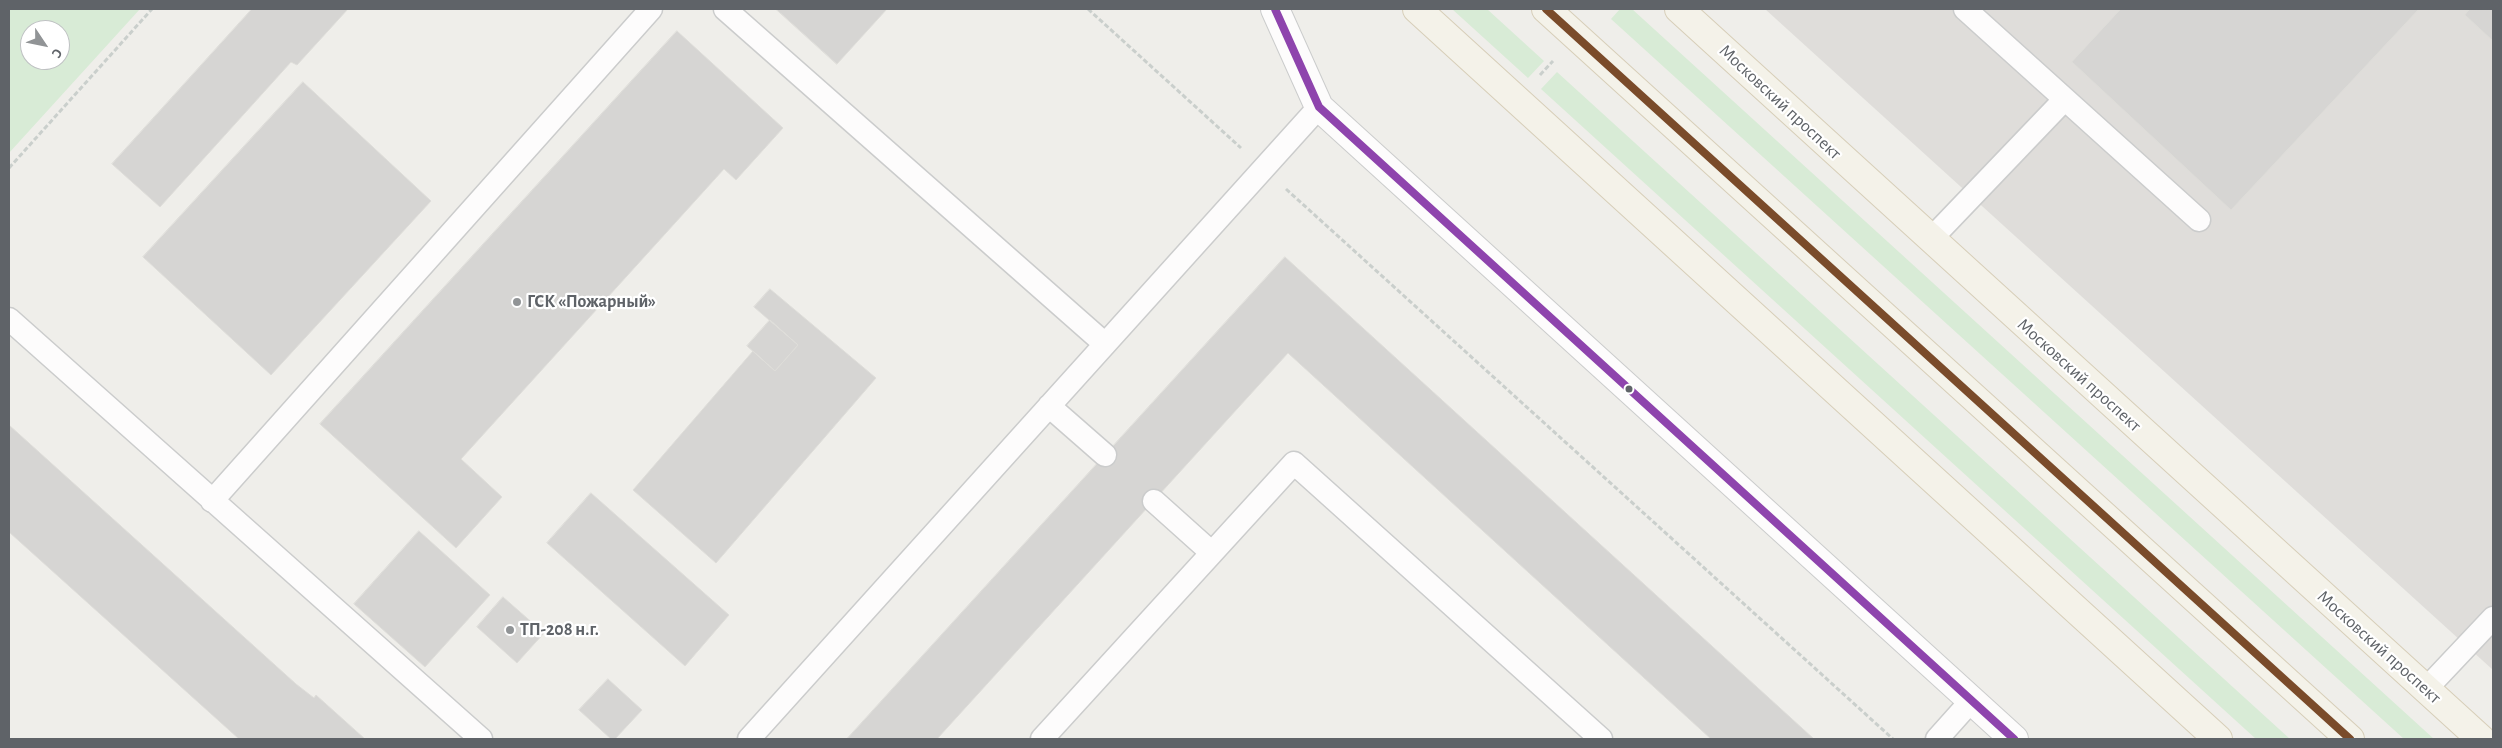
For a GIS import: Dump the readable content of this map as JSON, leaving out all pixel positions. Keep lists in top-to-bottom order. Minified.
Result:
{"streets":{"main road":["Московский проспект"]},"places":["ГСК «Пожарный»","ТП-208 н.г."],"north":"bottom right"}
